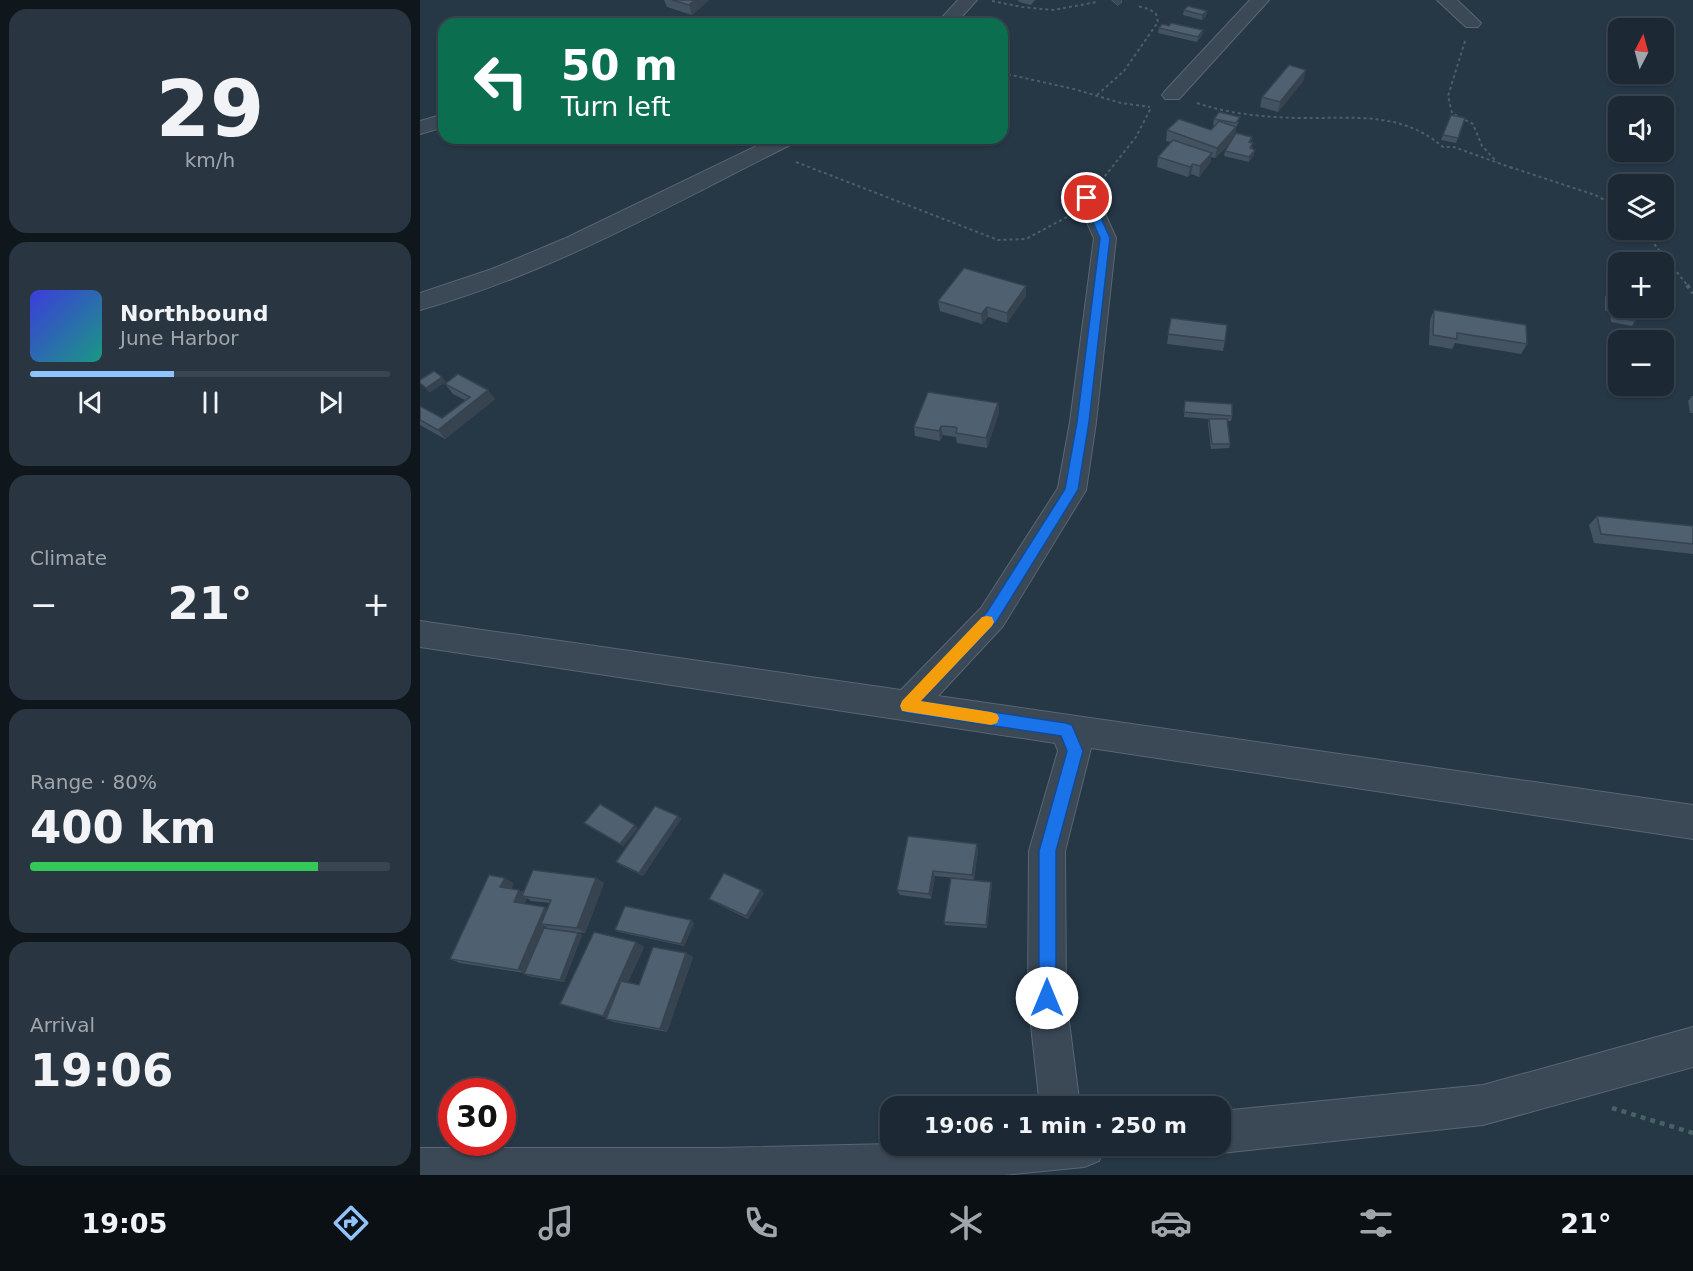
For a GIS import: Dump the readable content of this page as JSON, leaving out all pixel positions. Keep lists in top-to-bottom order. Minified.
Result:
{"north":"top","page":{"tile":[["29","km/h"],"Climate",["Range · 80%","400 km"],["Arrival","19:06"]],"map_buttons":["+","−"],"turn":["50 m","Turn left"],"song":["Northbound","June Harbor"],"heat":["−","21°","+"],"limit":"30","trip":"19:06 · 1 min · 250 m","tabs":["19:05","21°"]}}
